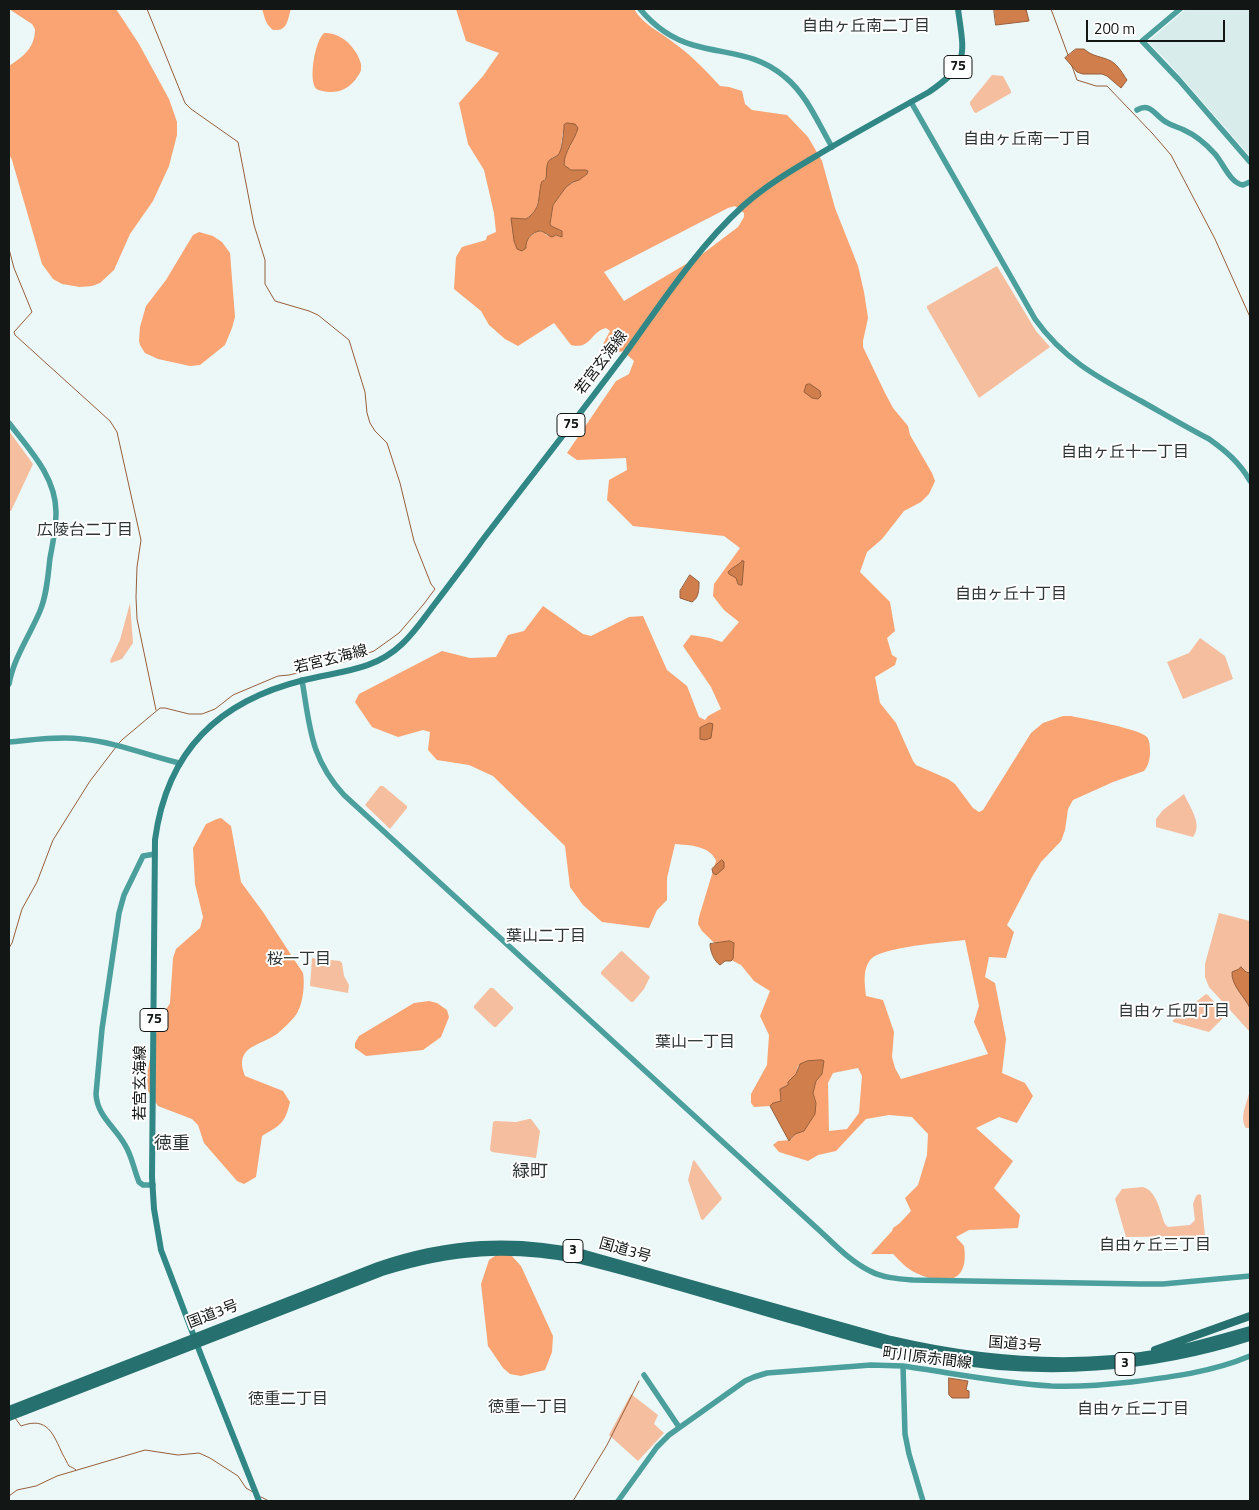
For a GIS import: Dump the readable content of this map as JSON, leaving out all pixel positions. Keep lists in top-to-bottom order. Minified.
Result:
{"streets":{"highway":["3","国道3号"],"main road":["75","若宮玄海線"],"street":["町川原赤間線"]},"crossings":[["若宮玄海線","国道3号"]],"districts":["自由ヶ丘南二丁目","自由ヶ丘南一丁目","自由ヶ丘十一丁目","広陵台二丁目","自由ヶ丘十丁目","葉山二丁目","桜一丁目","自由ヶ丘四丁目","葉山一丁目","徳重","緑町","自由ヶ丘三丁目","徳重二丁目","徳重一丁目","自由ヶ丘二丁目"],"scale_bar":"200 m"}
